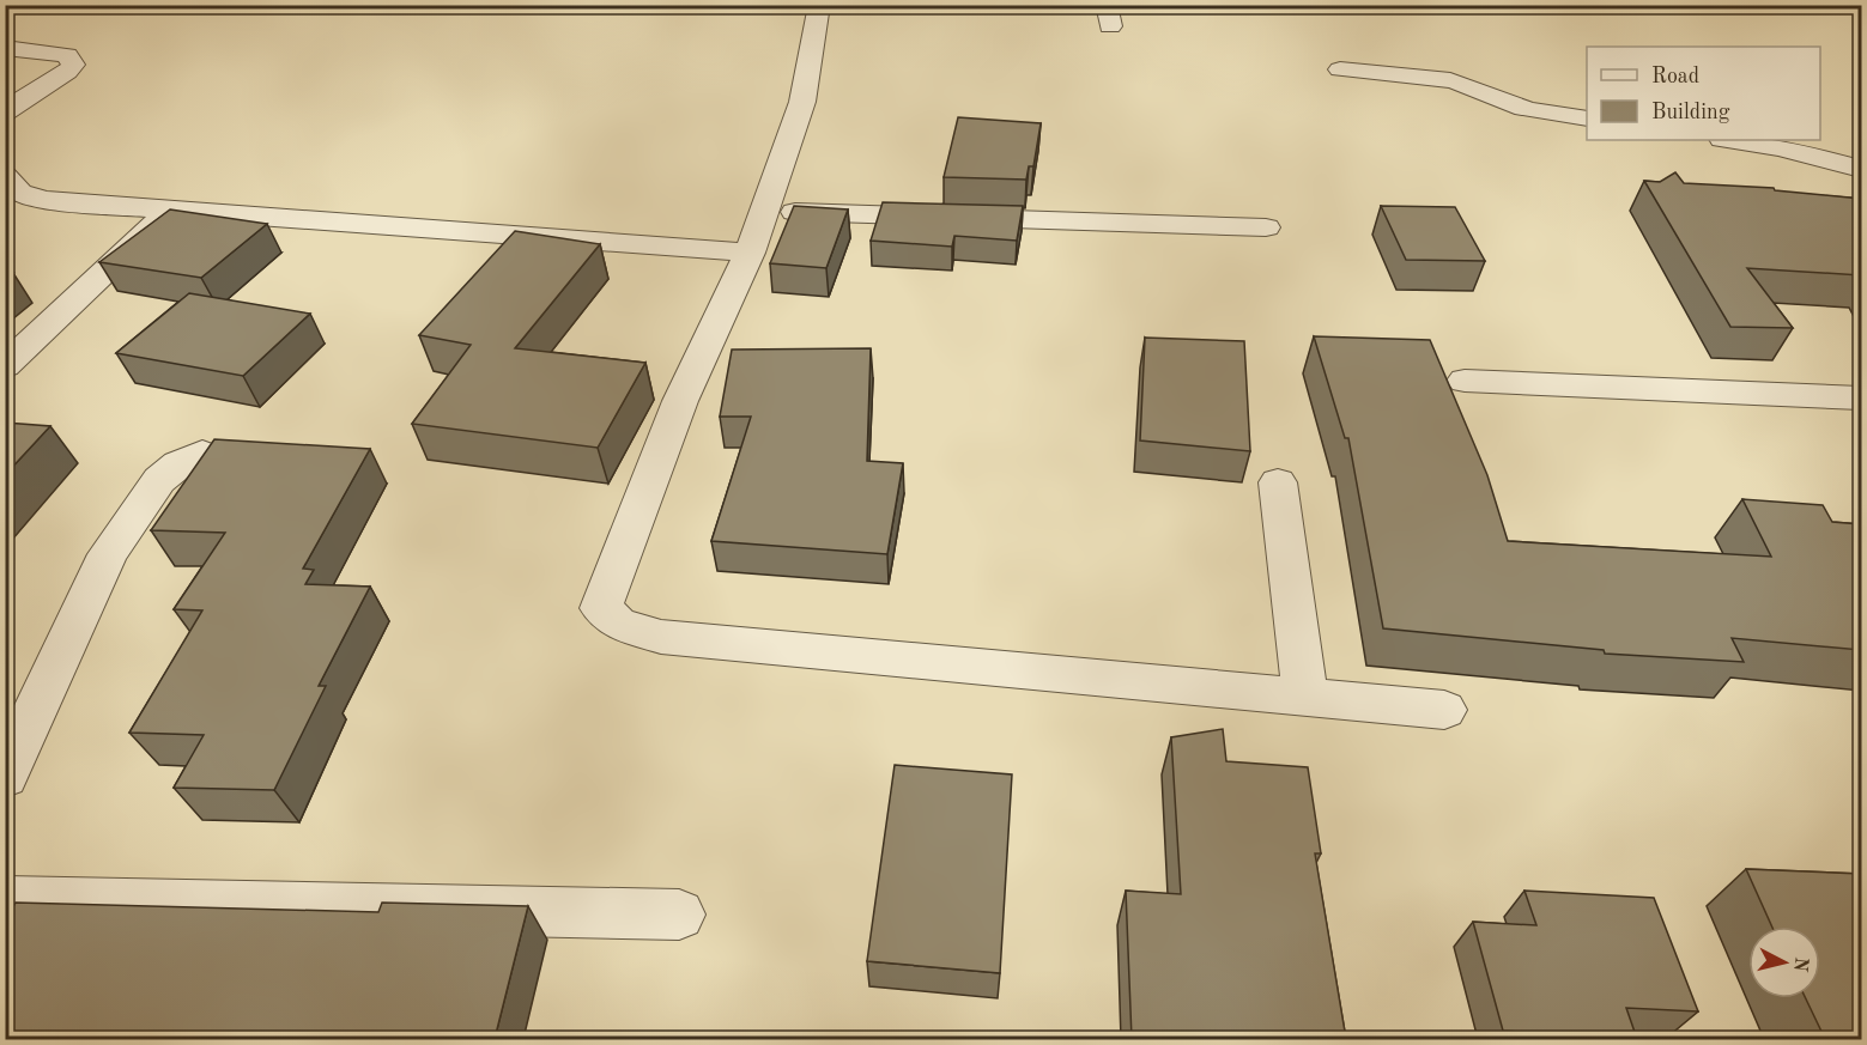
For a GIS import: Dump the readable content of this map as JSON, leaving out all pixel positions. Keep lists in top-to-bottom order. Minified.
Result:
{"legend":["Road","Building"],"north":"right"}
